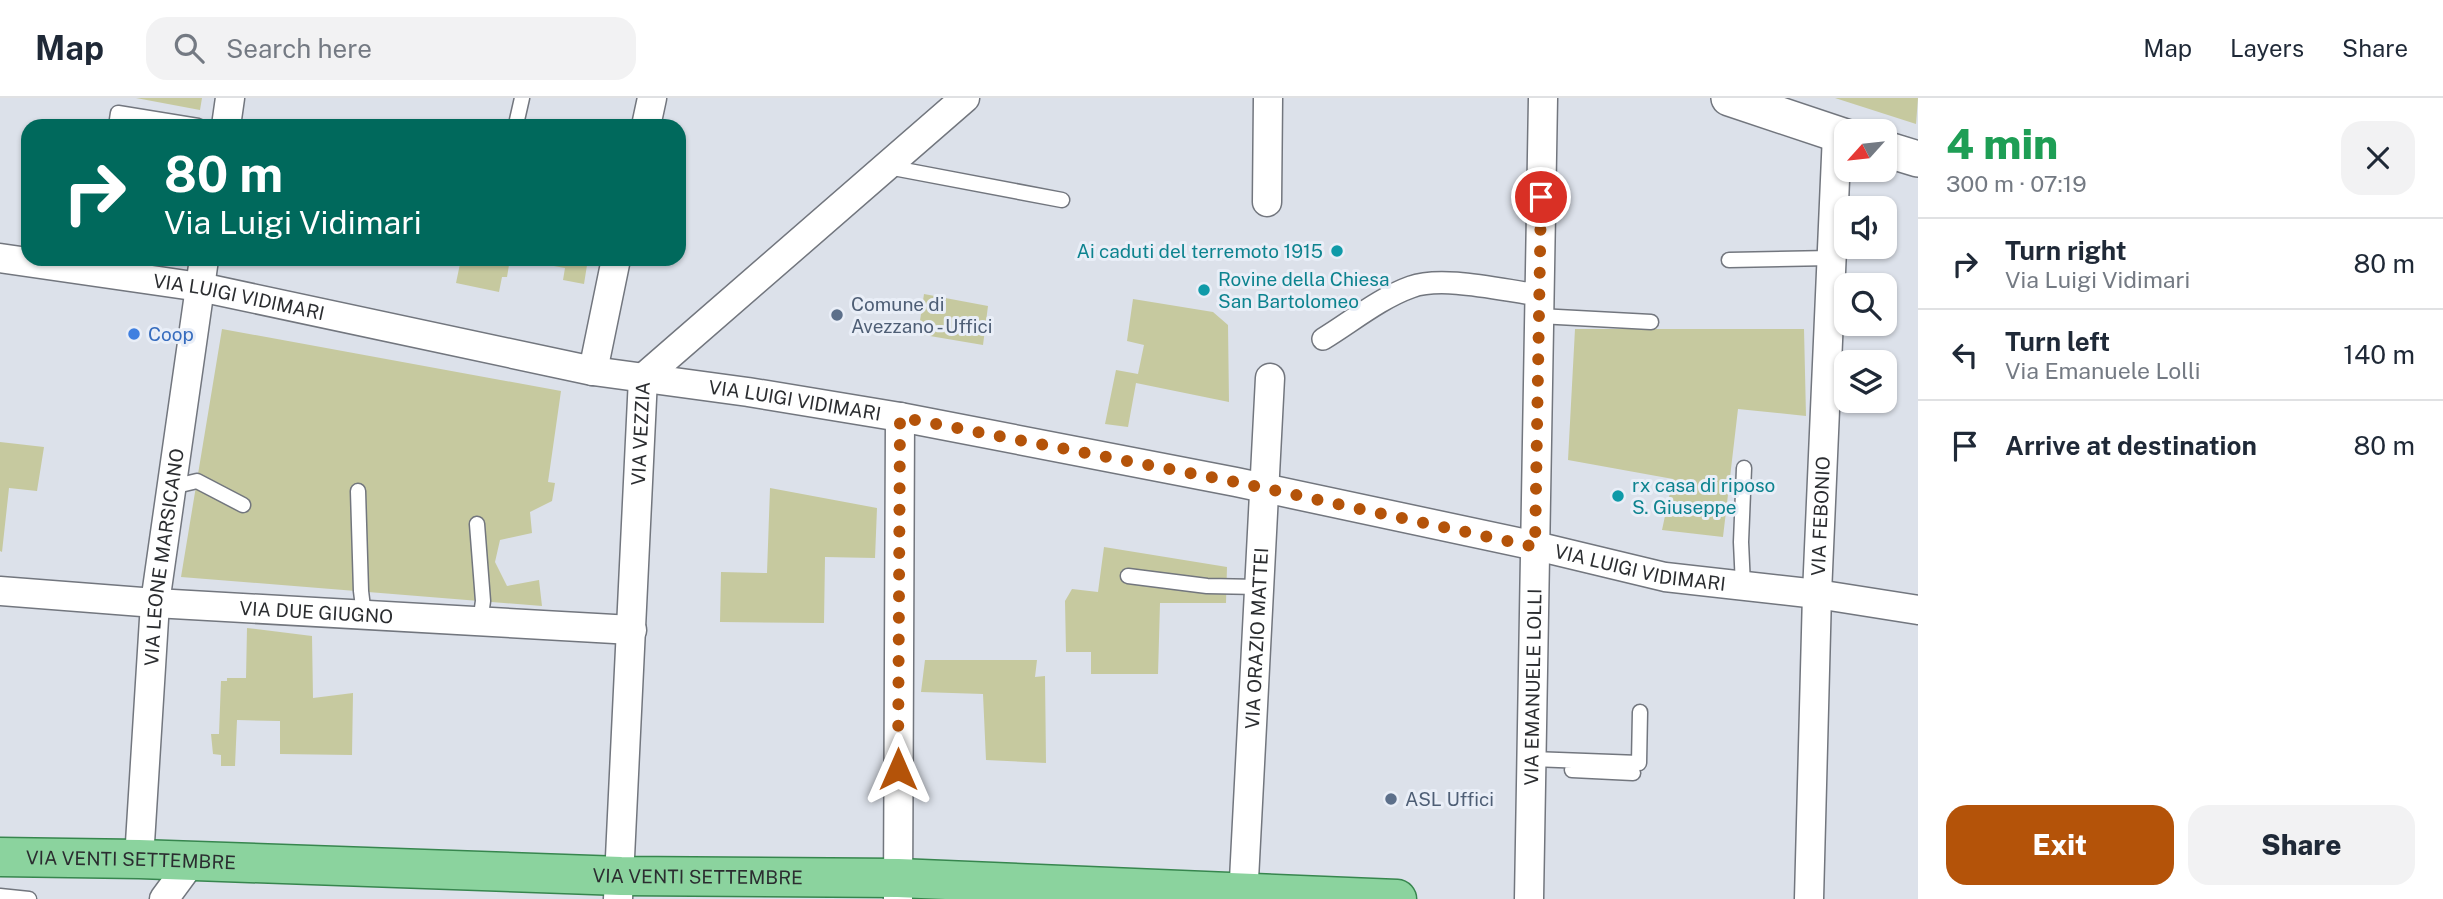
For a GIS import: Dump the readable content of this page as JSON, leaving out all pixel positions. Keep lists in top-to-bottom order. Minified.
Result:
{"streets":{"main road":["VIA VENTI SETTEMBRE"],"street":["VIA LUIGI VIDIMARI","VIA VEZZIA","VIA FEBONIO","VIA LEONE MARSICANO","VIA DUE GIUGNO","VIA ORAZIO MATTEI","VIA EMANUELE LOLLI"]},"crossings":[["VIA LUIGI VIDIMARI","VIA VEZZIA"],["VIA LUIGI VIDIMARI","VIA FEBONIO"],["VIA LUIGI VIDIMARI","VIA LEONE MARSICANO"],["VIA LUIGI VIDIMARI","VIA ORAZIO MATTEI"],["VIA LUIGI VIDIMARI","VIA EMANUELE LOLLI"],["VIA VEZZIA","VIA DUE GIUGNO"],["VIA VEZZIA","VIA VENTI SETTEMBRE"],["VIA LEONE MARSICANO","VIA DUE GIUGNO"],["VIA LEONE MARSICANO","VIA VENTI SETTEMBRE"],["VIA ORAZIO MATTEI","VIA VENTI SETTEMBRE"]],"places":["Ai caduti del terremoto 1915","Rovine della Chiesa San Bartolomeo","Comune di Avezzano - Uffici","Coop","rx casa di riposo S. Giuseppe","ASL Uffici"],"north":"bottom left","page":{"header":"Map","search":"Search here","nav":["Map","Layers","Share"],"heading":["4 min","300 m · 07:19"],"turn":["80 m","Via Luigi Vidimari"],"list":[{"name":"Turn right","note":"Via Luigi Vidimari","value":"80 m"},{"name":"Turn left","note":"Via Emanuele Lolli","value":"140 m"},{"name":"Arrive at destination","value":"80 m"}],"buttons":["Exit","Share"]}}
